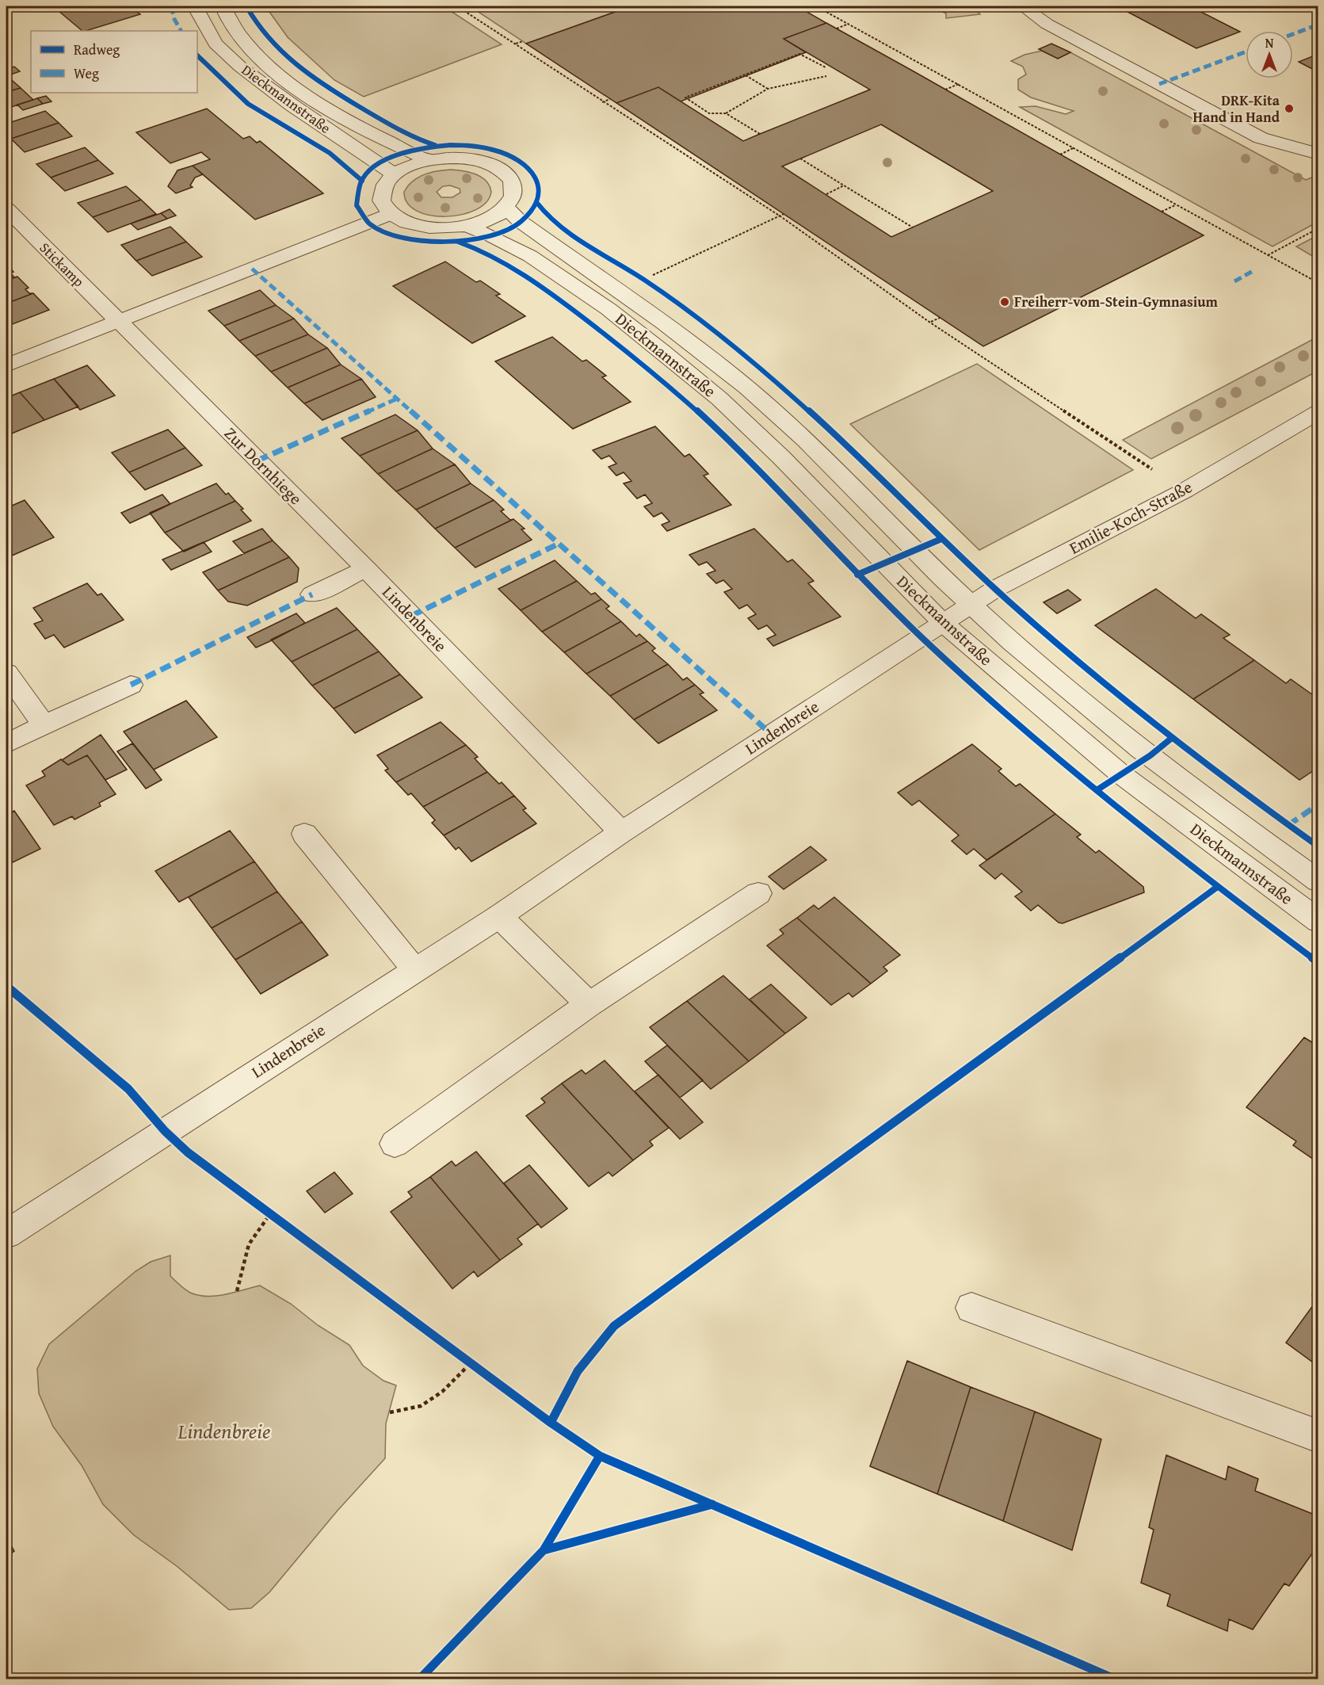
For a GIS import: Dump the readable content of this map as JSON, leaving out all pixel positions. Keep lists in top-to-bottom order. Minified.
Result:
{"streets":{"street":["Dieckmannstraße","Stickamp","Zur Dornhiege","Emilie-Koch-Straße","Lindenbreie"]},"crossings":[["Dieckmannstraße","Emilie-Koch-Straße"],["Dieckmannstraße","Lindenbreie"],["Stickamp","Zur Dornhiege"],["Zur Dornhiege","Lindenbreie"],["Emilie-Koch-Straße","Lindenbreie"]],"parks":["Lindenbreie"],"places":["DRK-Kita Hand in Hand","Freiherr-vom-Stein-Gymnasium"],"legend":["Radweg","Weg"],"north":"top"}
